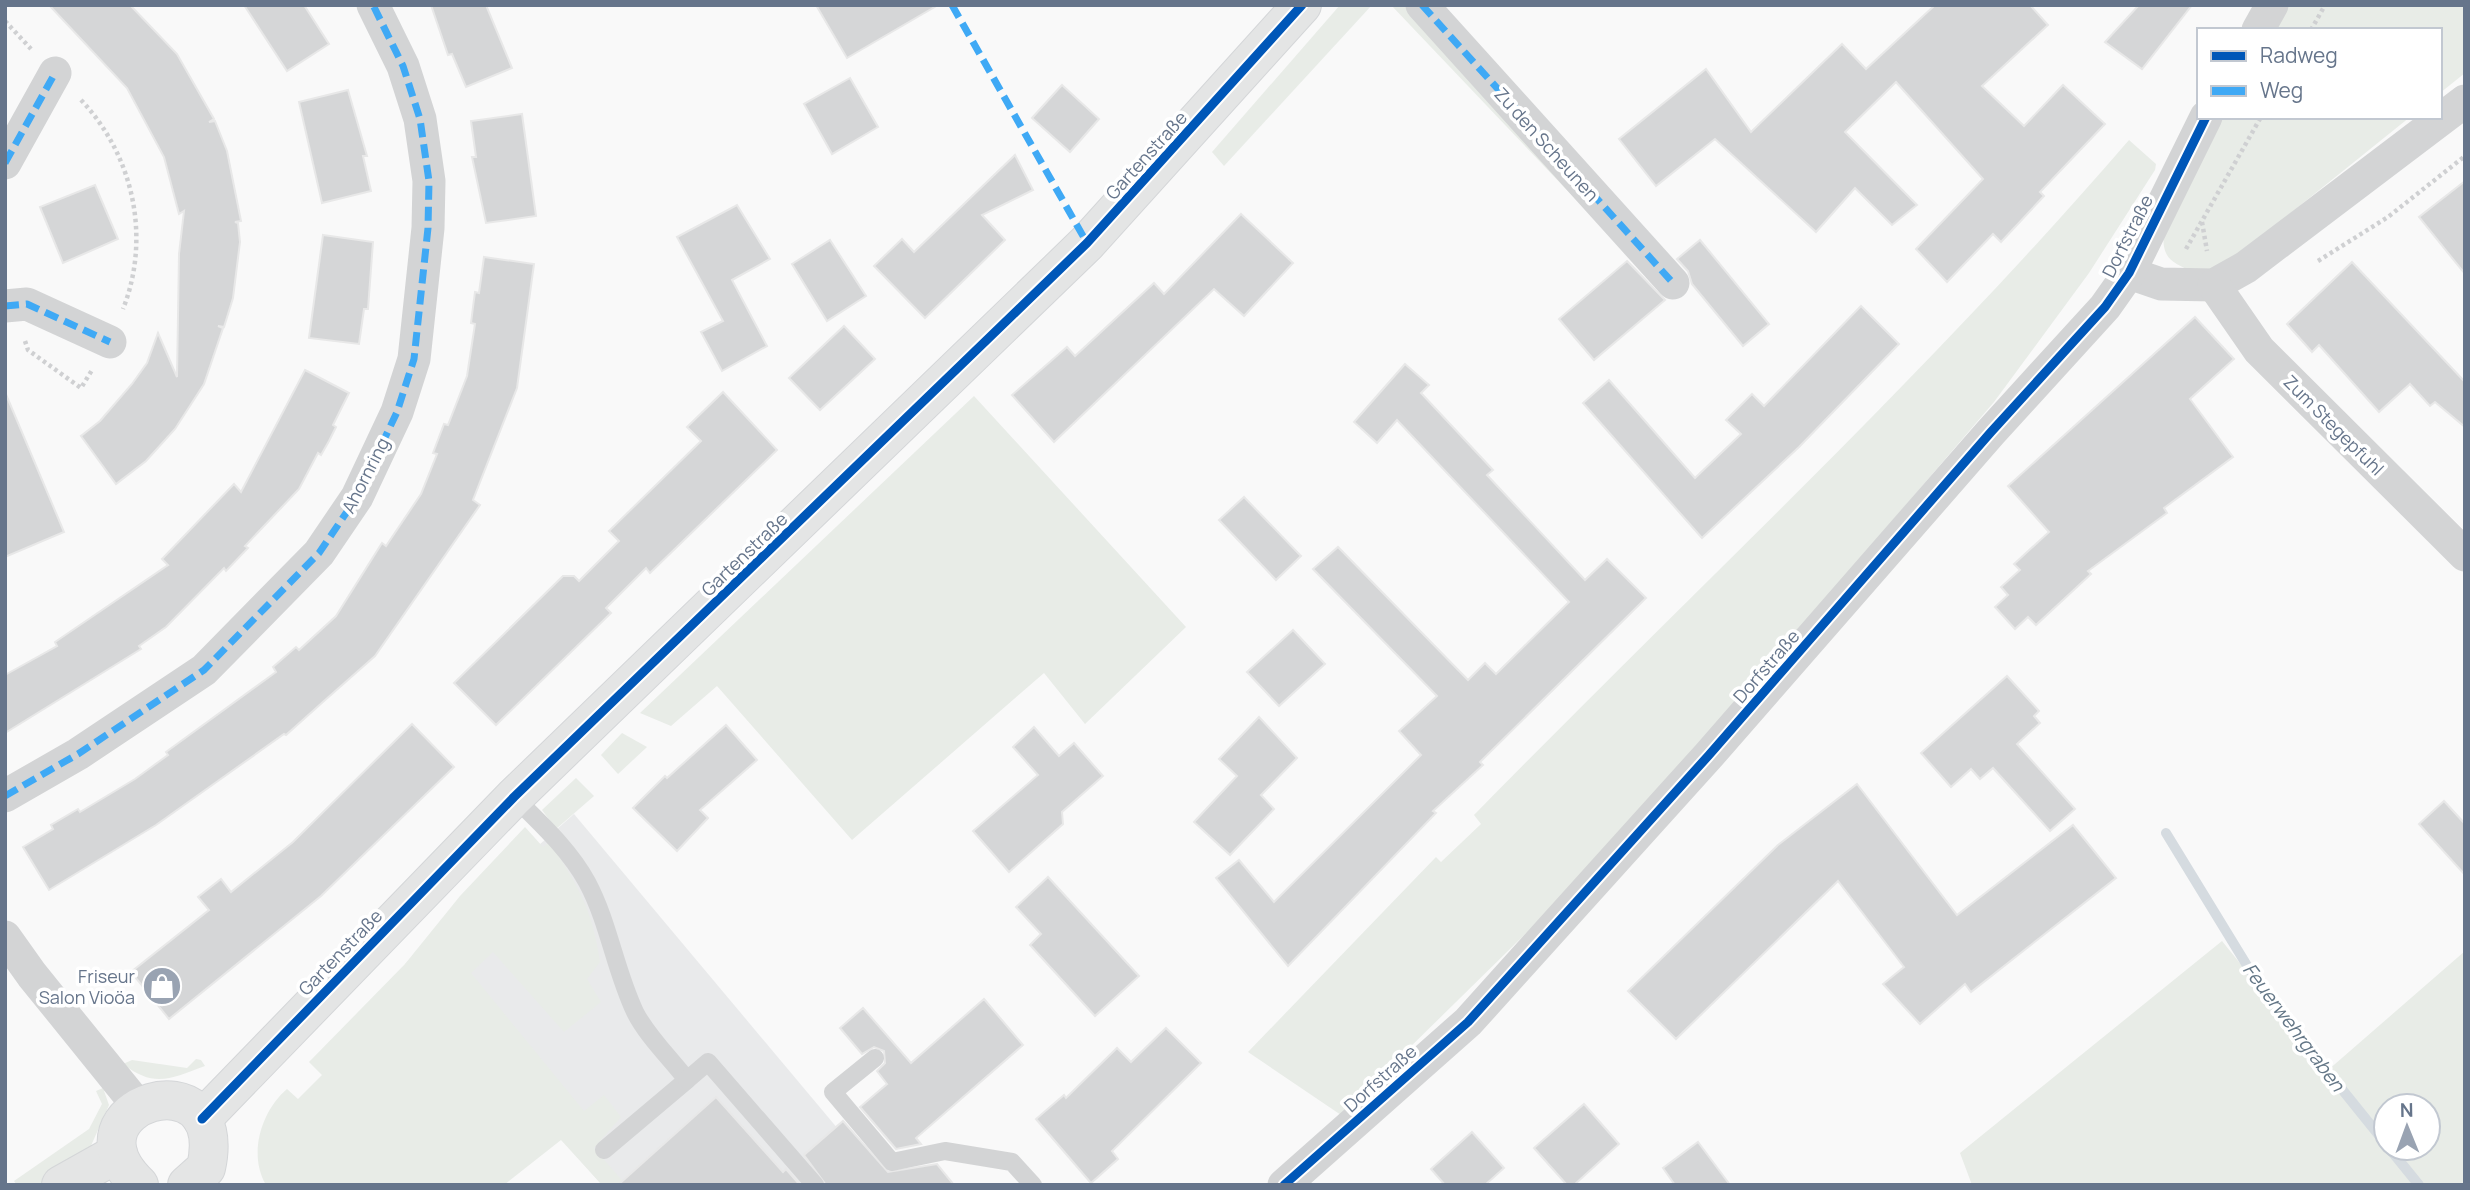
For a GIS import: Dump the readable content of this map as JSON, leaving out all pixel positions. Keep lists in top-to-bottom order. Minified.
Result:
{"streets":{"street":["Zu den Scheunen","Gartenstraße","Dorfstraße","Zum Stegepfuhl","Ahornring"]},"crossings":[["Dorfstraße","Zum Stegepfuhl"]],"water":["Feuerwehrgraben"],"places":{"shop":["Friseur Salon Vioöa"]},"legend":["Radweg","Weg"],"north":"top"}
